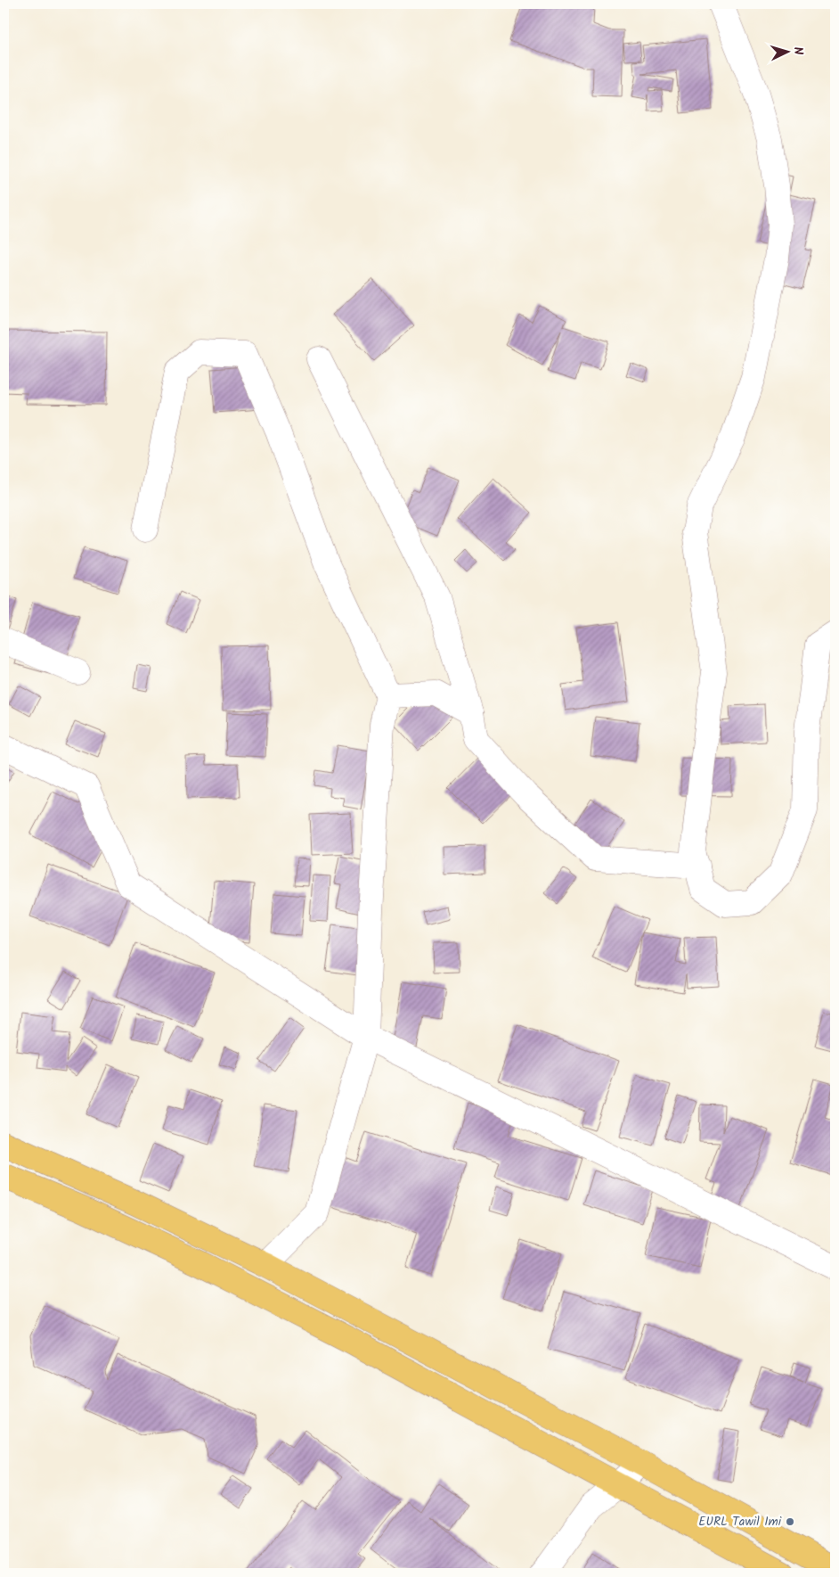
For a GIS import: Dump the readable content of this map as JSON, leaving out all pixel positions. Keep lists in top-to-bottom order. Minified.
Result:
{"places":["EURL Tawil Imi"],"north":"right"}
